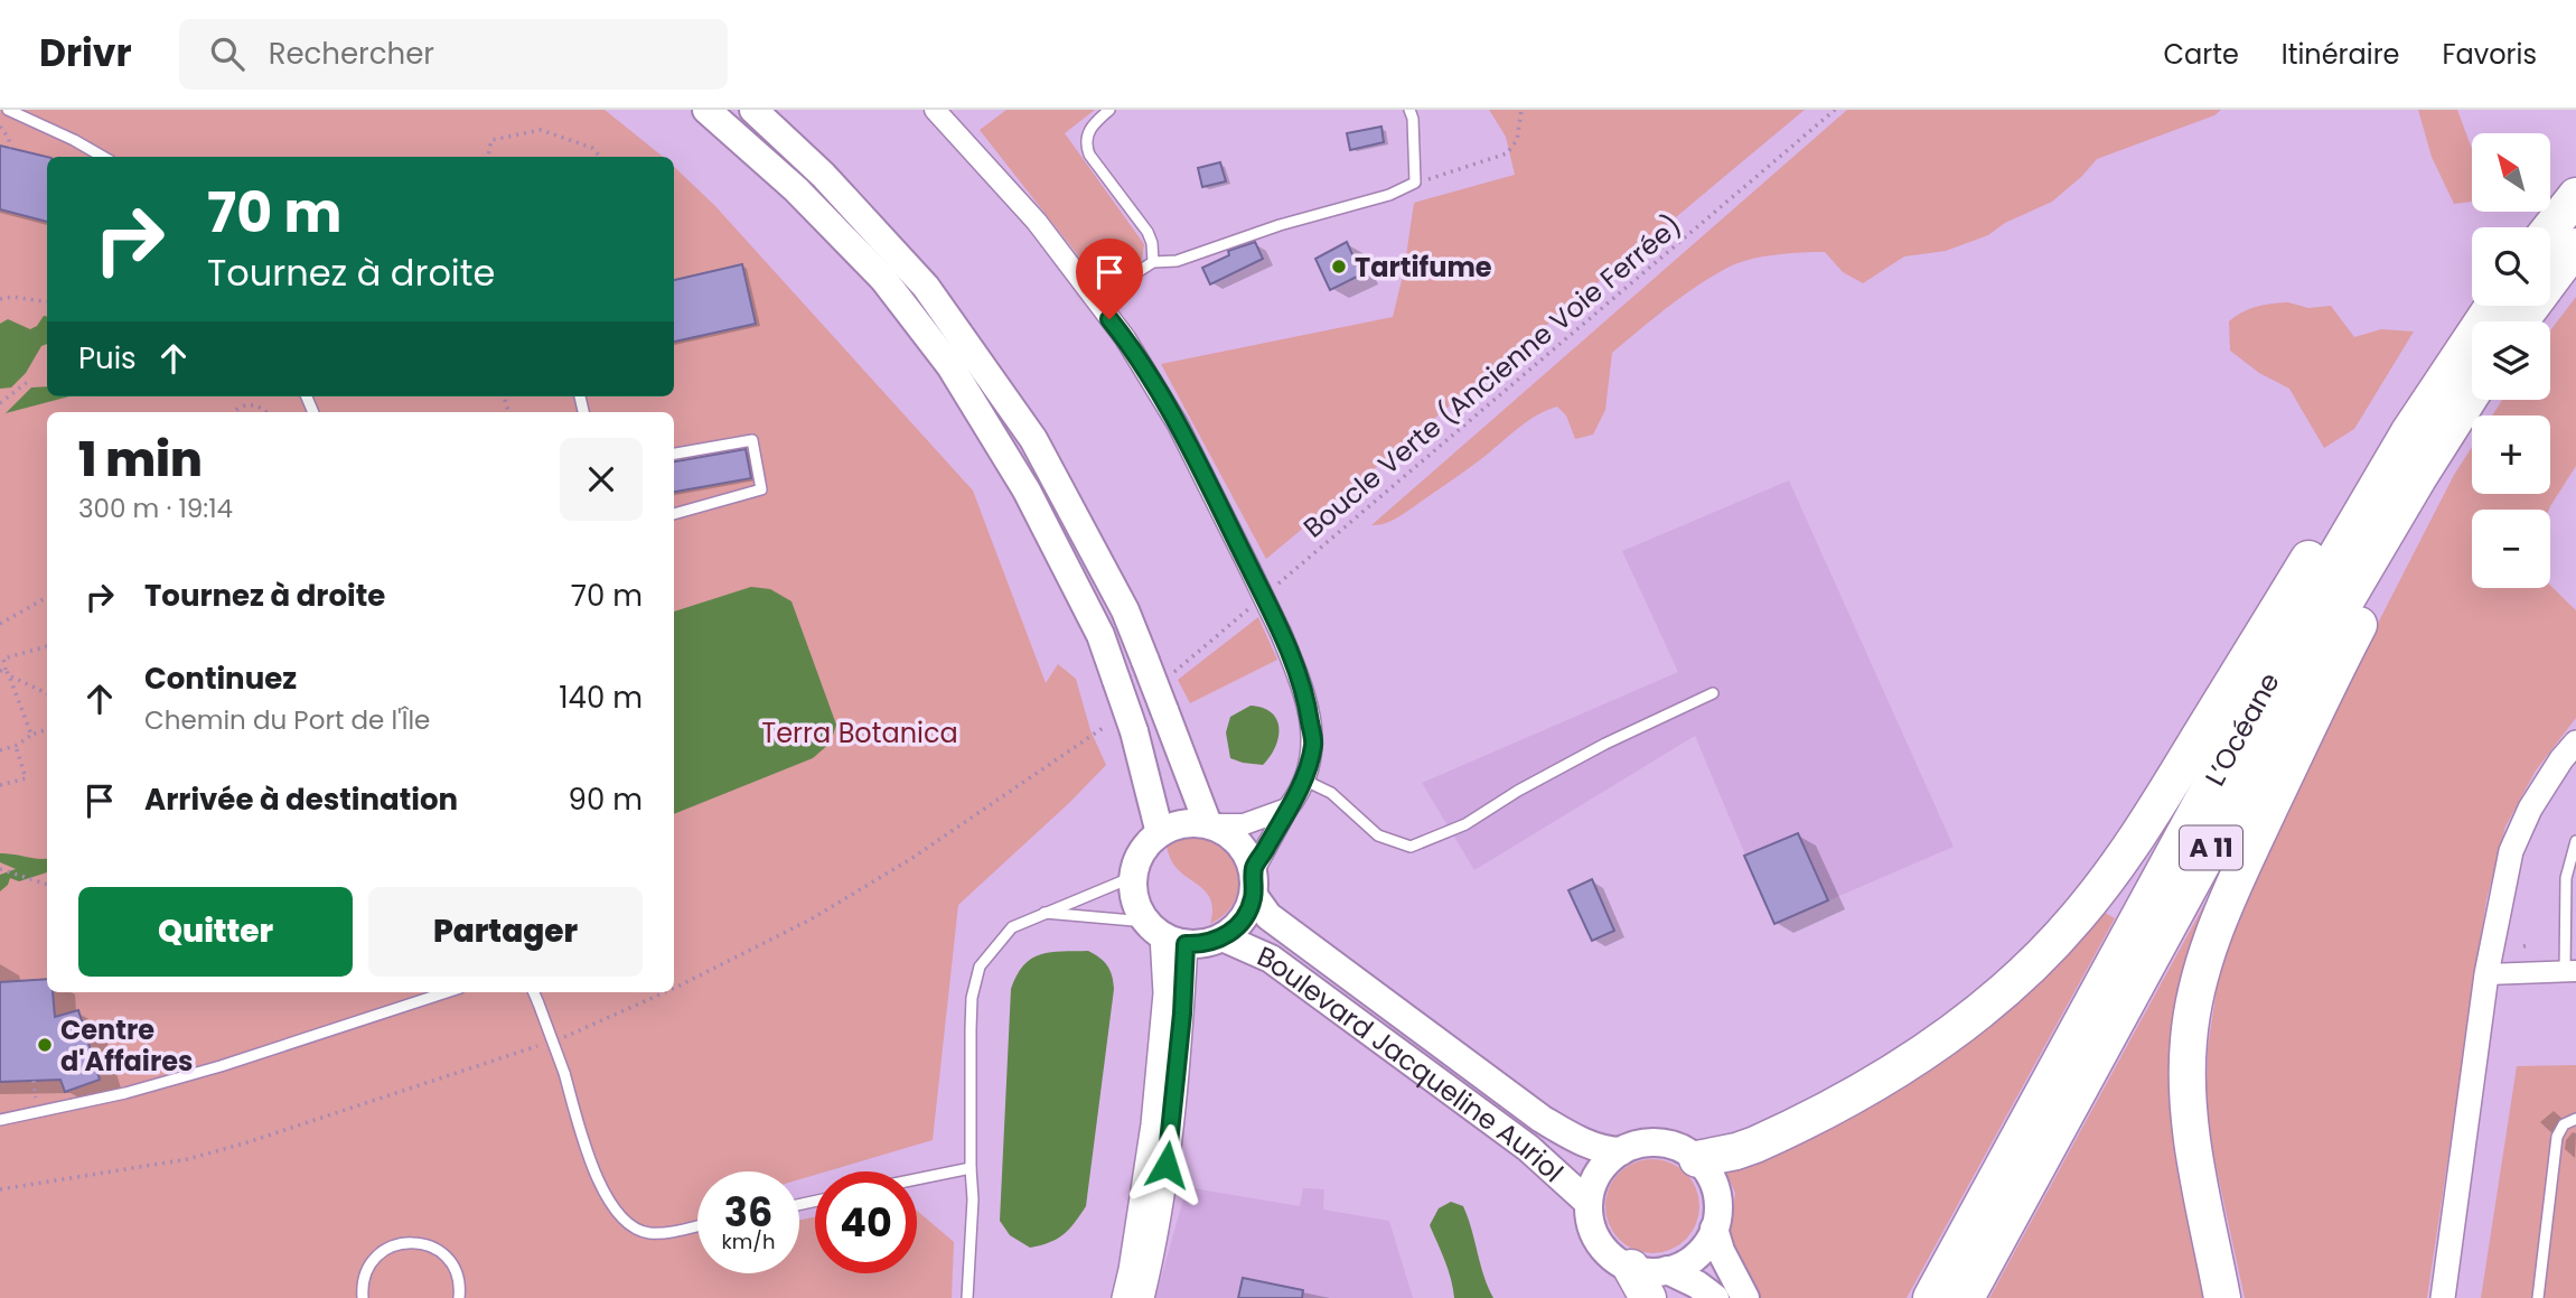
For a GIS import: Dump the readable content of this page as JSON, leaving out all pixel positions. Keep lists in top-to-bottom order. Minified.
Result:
{"streets":{"highway":["L’Océane","A 11"],"main road":["Boulevard Jacqueline Auriol"],"path":["Boucle Verte (Ancienne Voie Ferrée)"]},"parks":["Terra Botanica"],"places":["Tartifume","Centre d'Affaires"],"north":"top left","page":{"header":"Drivr","search":"Rechercher","nav":["Carte","Itinéraire","Favoris"],"map_buttons":["+","−"],"turn":["70 m","Tournez à droite"],"then":"Puis","heading":["1 min","300 m · 19:14"],"list":[{"name":"Tournez à droite","value":"70 m"},{"name":"Continuez","note":"Chemin du Port de l'Île","value":"140 m"},{"name":"Arrivée à destination","value":"90 m"}],"buttons":["Quitter","Partager"],"speed":"36 km/h","limit":"40"}}
